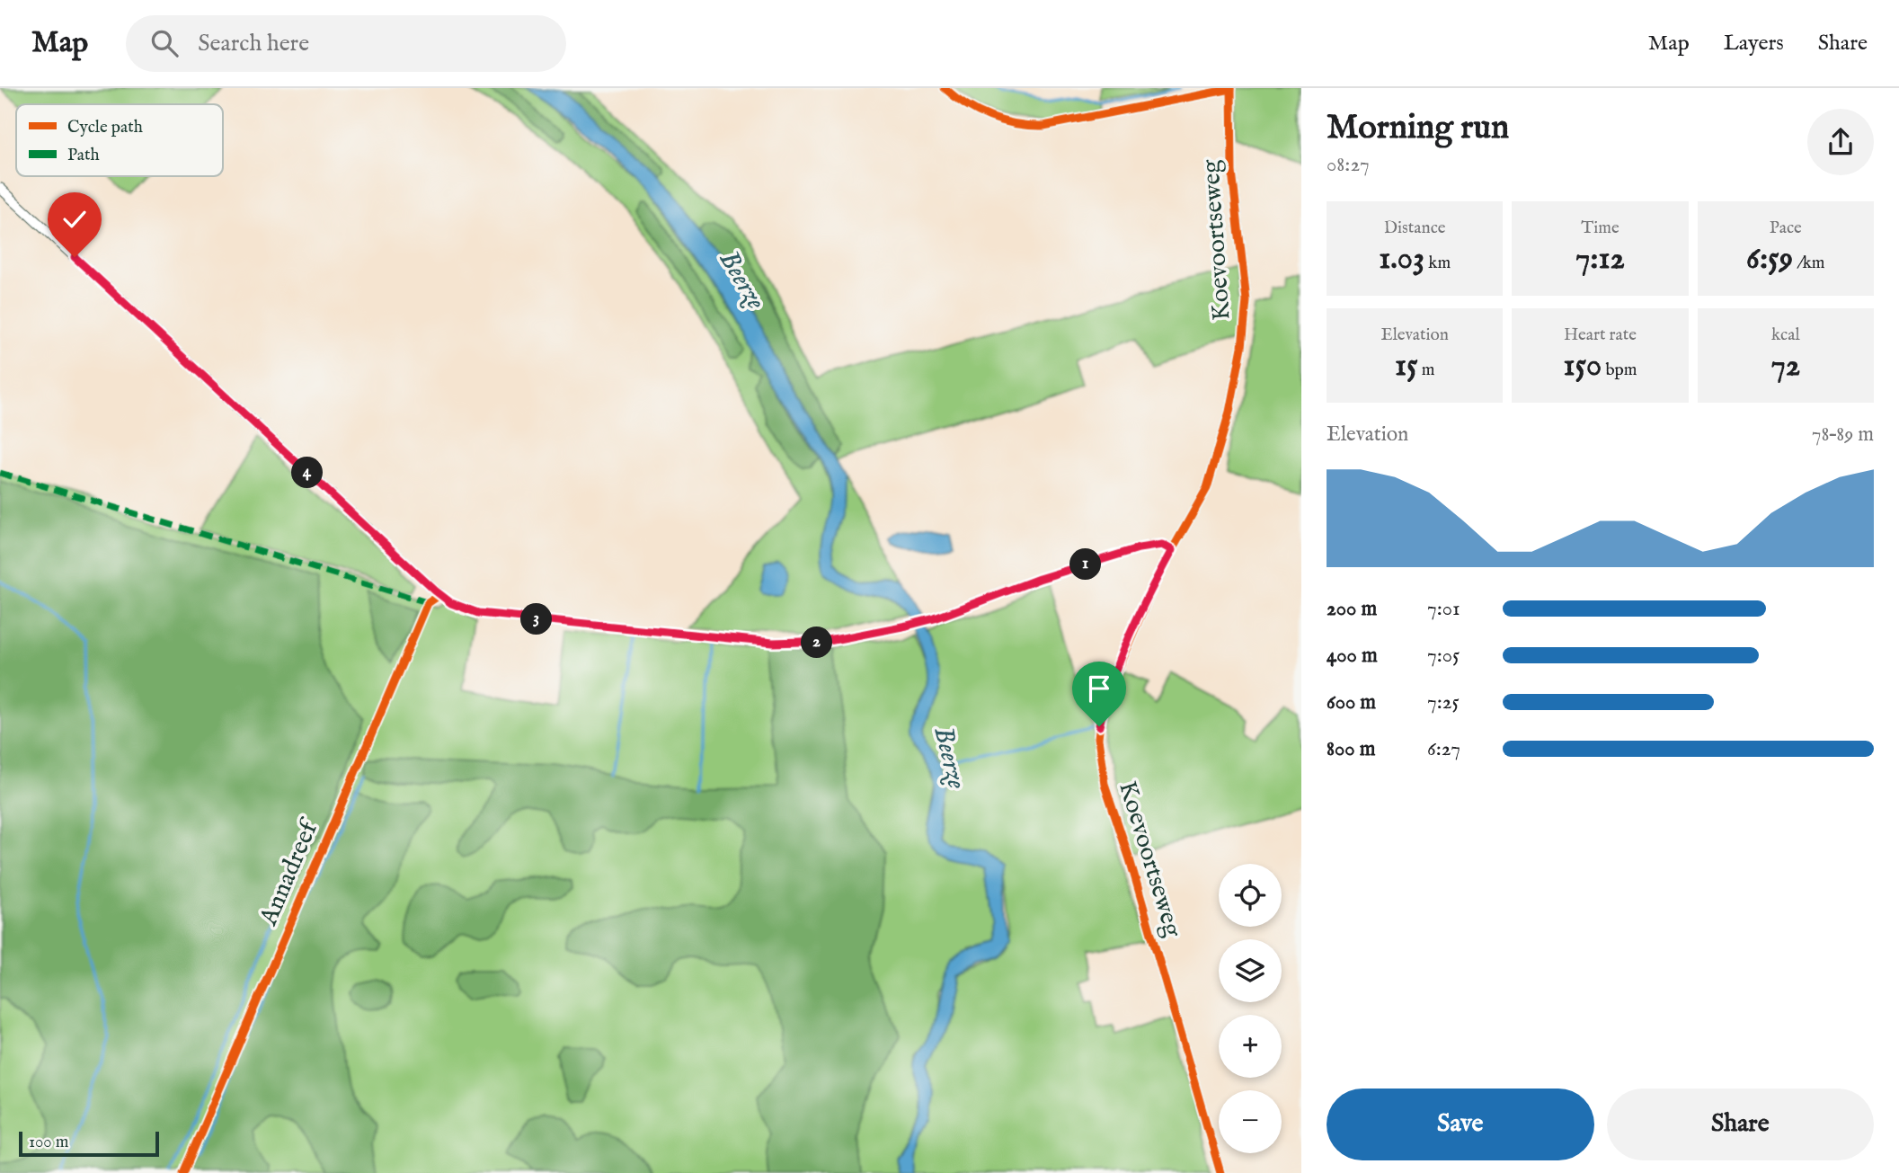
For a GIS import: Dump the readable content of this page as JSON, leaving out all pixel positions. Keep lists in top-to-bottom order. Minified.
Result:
{"streets":{"street":["Koevoortseweg"],"cycle path":["Annadreef"]},"water":["Beerze"],"legend":["Cycle path","Path"],"scale_bar":"100 m","page":{"header":"Map","search":"Search here","nav":["Map","Layers","Share"],"heading":["Morning run","08:27"],"stats":[["Distance","1.03 km"],["Time","7:12"],["Pace","6:59 /km"],["Elevation","15 m"],["Heart rate","150 bpm"],["kcal","72"]],"chart":["Elevation","78–89 m"],"pins":["4","1","3","2"],"list":[{"name":"200 m","note":"7:01"},{"name":"400 m","note":"7:05"},{"name":"600 m","note":"7:25"},{"name":"800 m","note":"6:27"}],"map_buttons":["+","−"],"buttons":["Save","Share"],"scale":"100 m"}}
